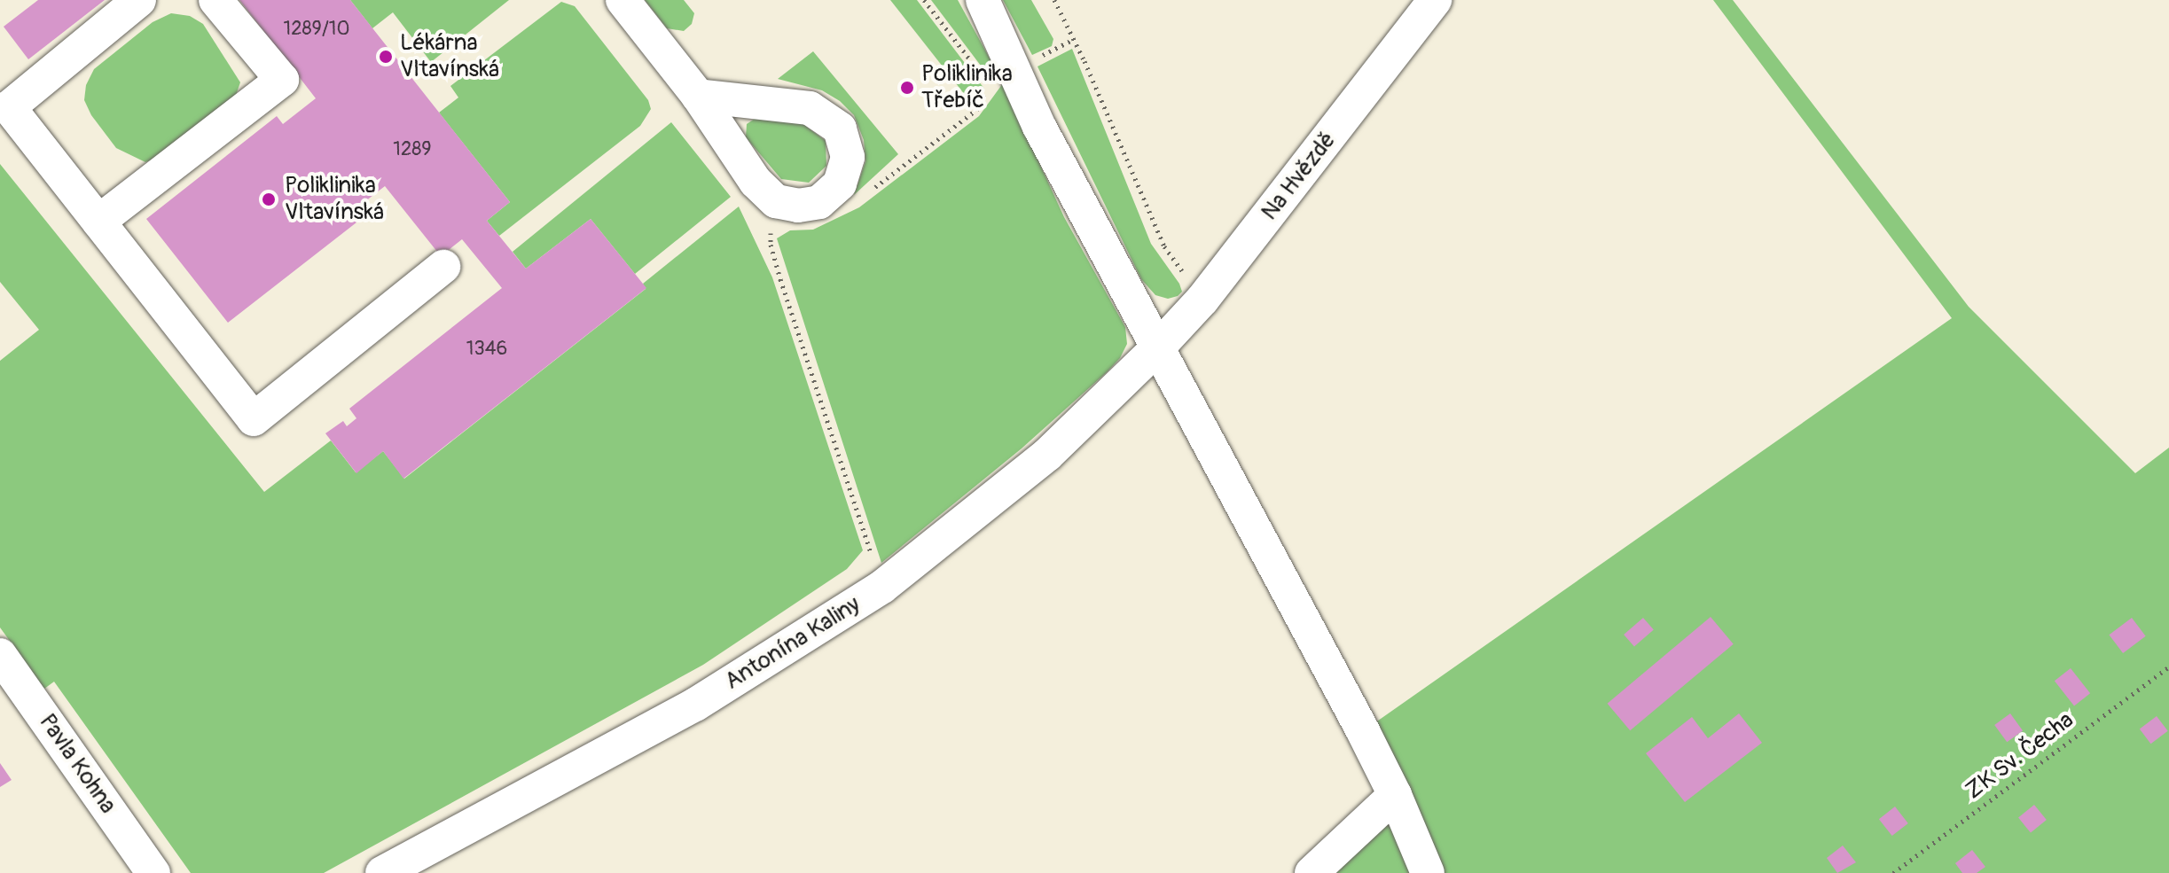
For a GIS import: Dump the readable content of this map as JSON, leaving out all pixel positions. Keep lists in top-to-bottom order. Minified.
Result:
{"streets":{"street":["Na Hvězdě","Antonína Kaliny","Pavla Kohna"],"path":["ZK Sv. Čecha"]},"crossings":[["Na Hvězdě","Antonína Kaliny"]],"places":["Lékárna Vltavínská","Poliklinika Třebíč","Poliklinika Vltavínská"],"house_numbers":["1289/10","1289","1346"]}
